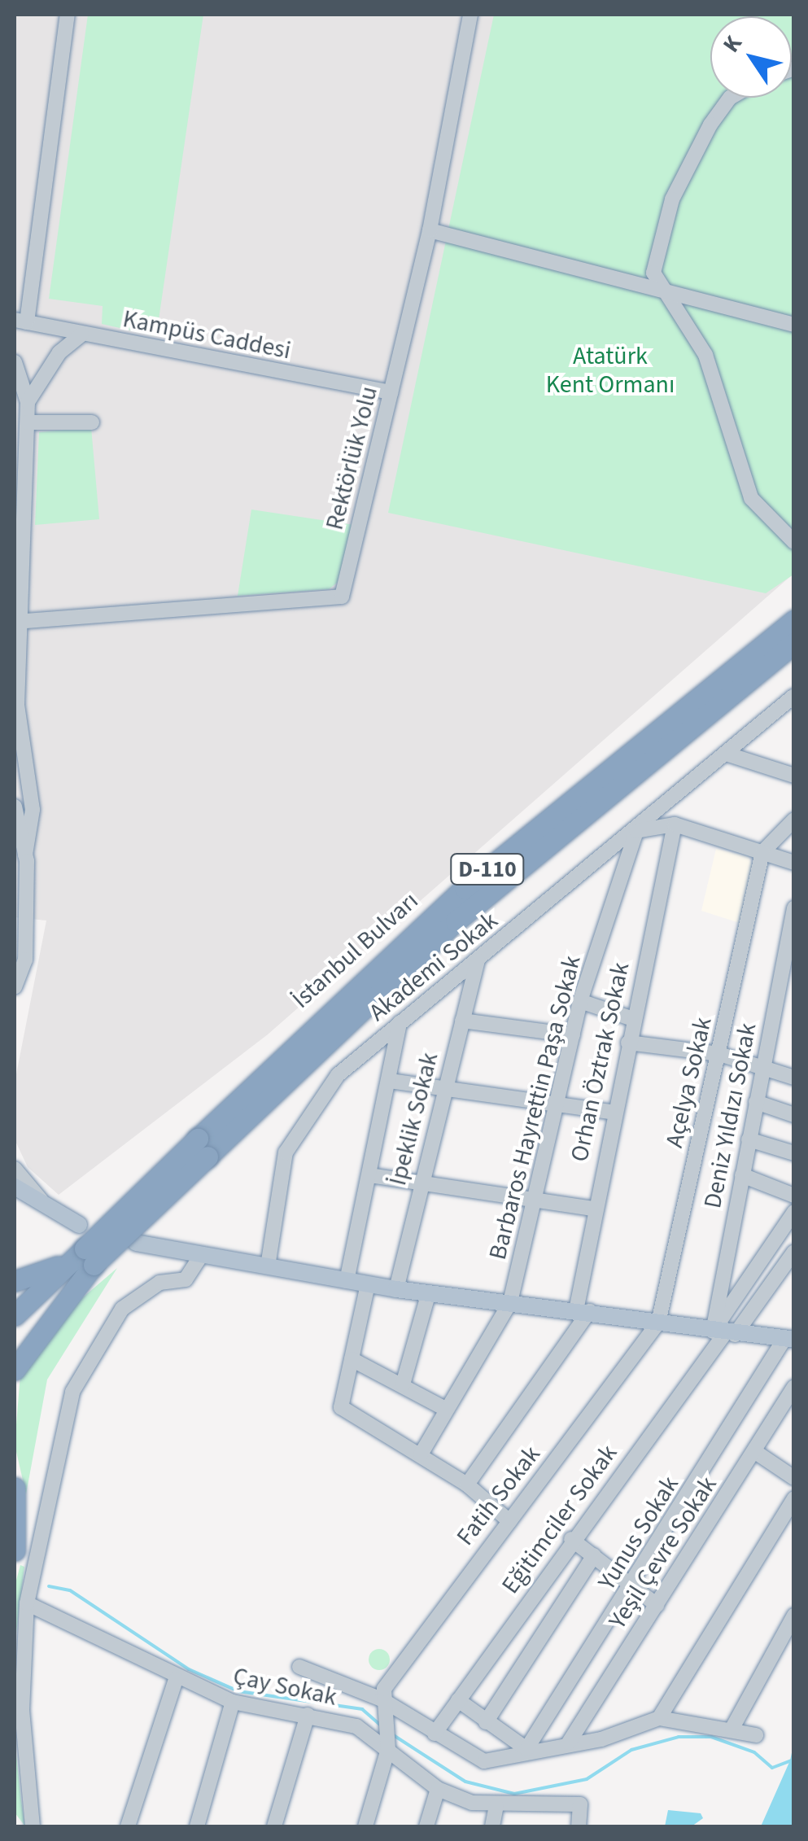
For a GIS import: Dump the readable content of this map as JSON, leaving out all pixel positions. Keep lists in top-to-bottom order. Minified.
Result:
{"streets":{"highway":["D-110","İstanbul Bulvarı"],"street":["Kampüs Caddesi","Rektörlük Yolu","Akademi Sokak","Orhan Öztrak Sokak","Açelya Sokak","Barbaros Hayrettin Paşa Sokak","Deniz Yıldızı Sokak","İpeklik Sokak","Fatih Sokak","Eğitimciler Sokak","Yunus Sokak","Yeşil Çevre Sokak","Çay Sokak"]},"crossings":[["Kampüs Caddesi","Rektörlük Yolu"],["Akademi Sokak","Barbaros Hayrettin Paşa Sokak"],["Akademi Sokak","İpeklik Sokak"],["Açelya Sokak","Fatih Sokak"],["Deniz Yıldızı Sokak","Eğitimciler Sokak"]],"parks":["Atatürk Kent Ormanı"],"north":"top left"}
